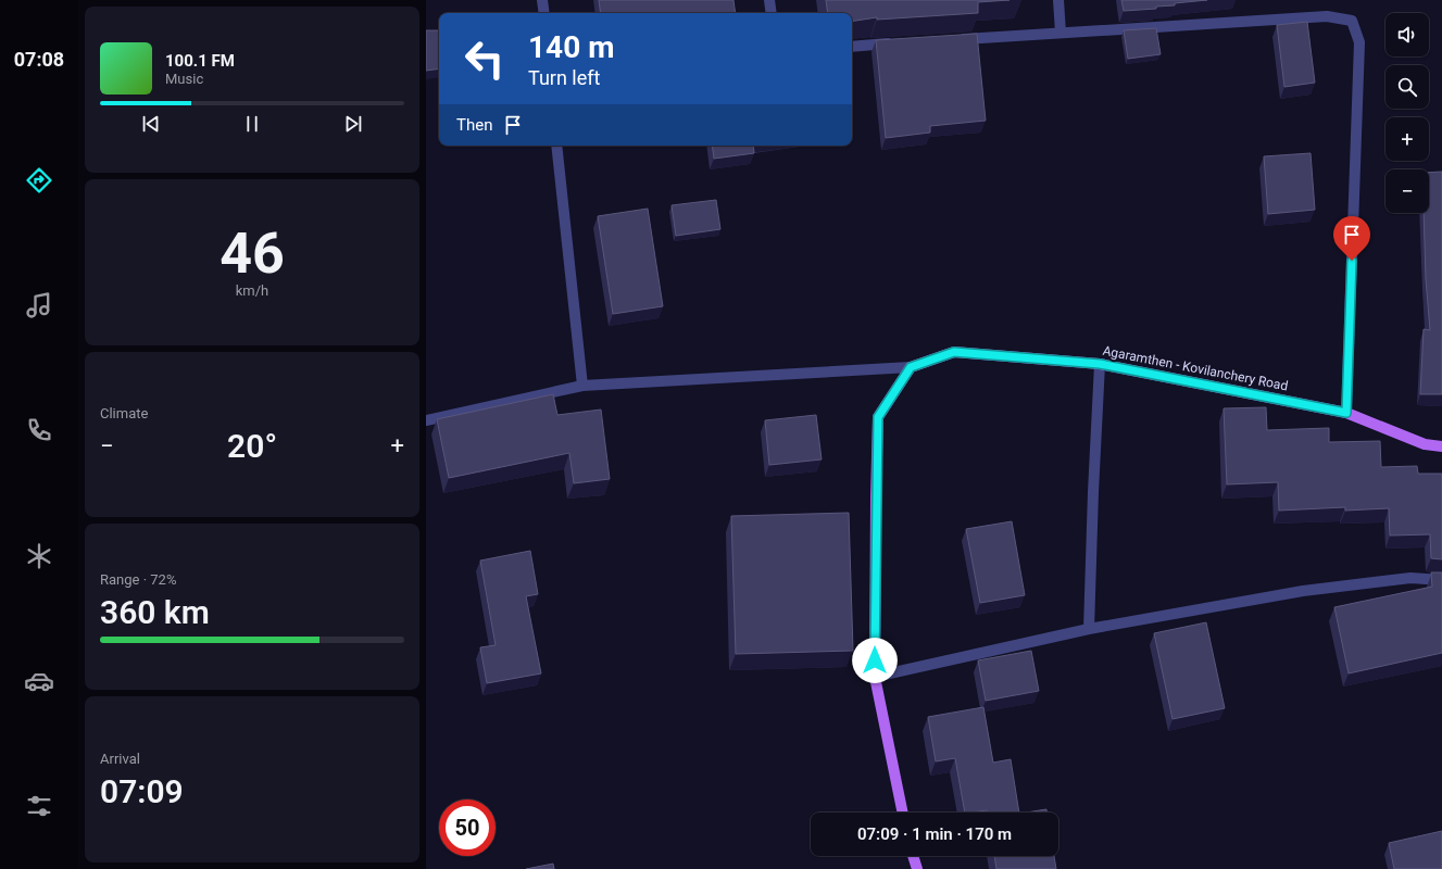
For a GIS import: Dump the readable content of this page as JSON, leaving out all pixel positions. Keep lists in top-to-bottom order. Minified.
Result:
{"streets":{"main road":["Agaramthen - Kovilanchery Road"]},"page":{"tabs":"07:08","map_buttons":["+","−"],"turn":["140 m","Turn left"],"song":["100.1 FM","Music"],"then":"Then","tile":[["46","km/h"],"Climate",["Range · 72%","360 km"],["Arrival","07:09"]],"heat":["−","20°","+"],"limit":"50","trip":"07:09 · 1 min · 170 m"}}
